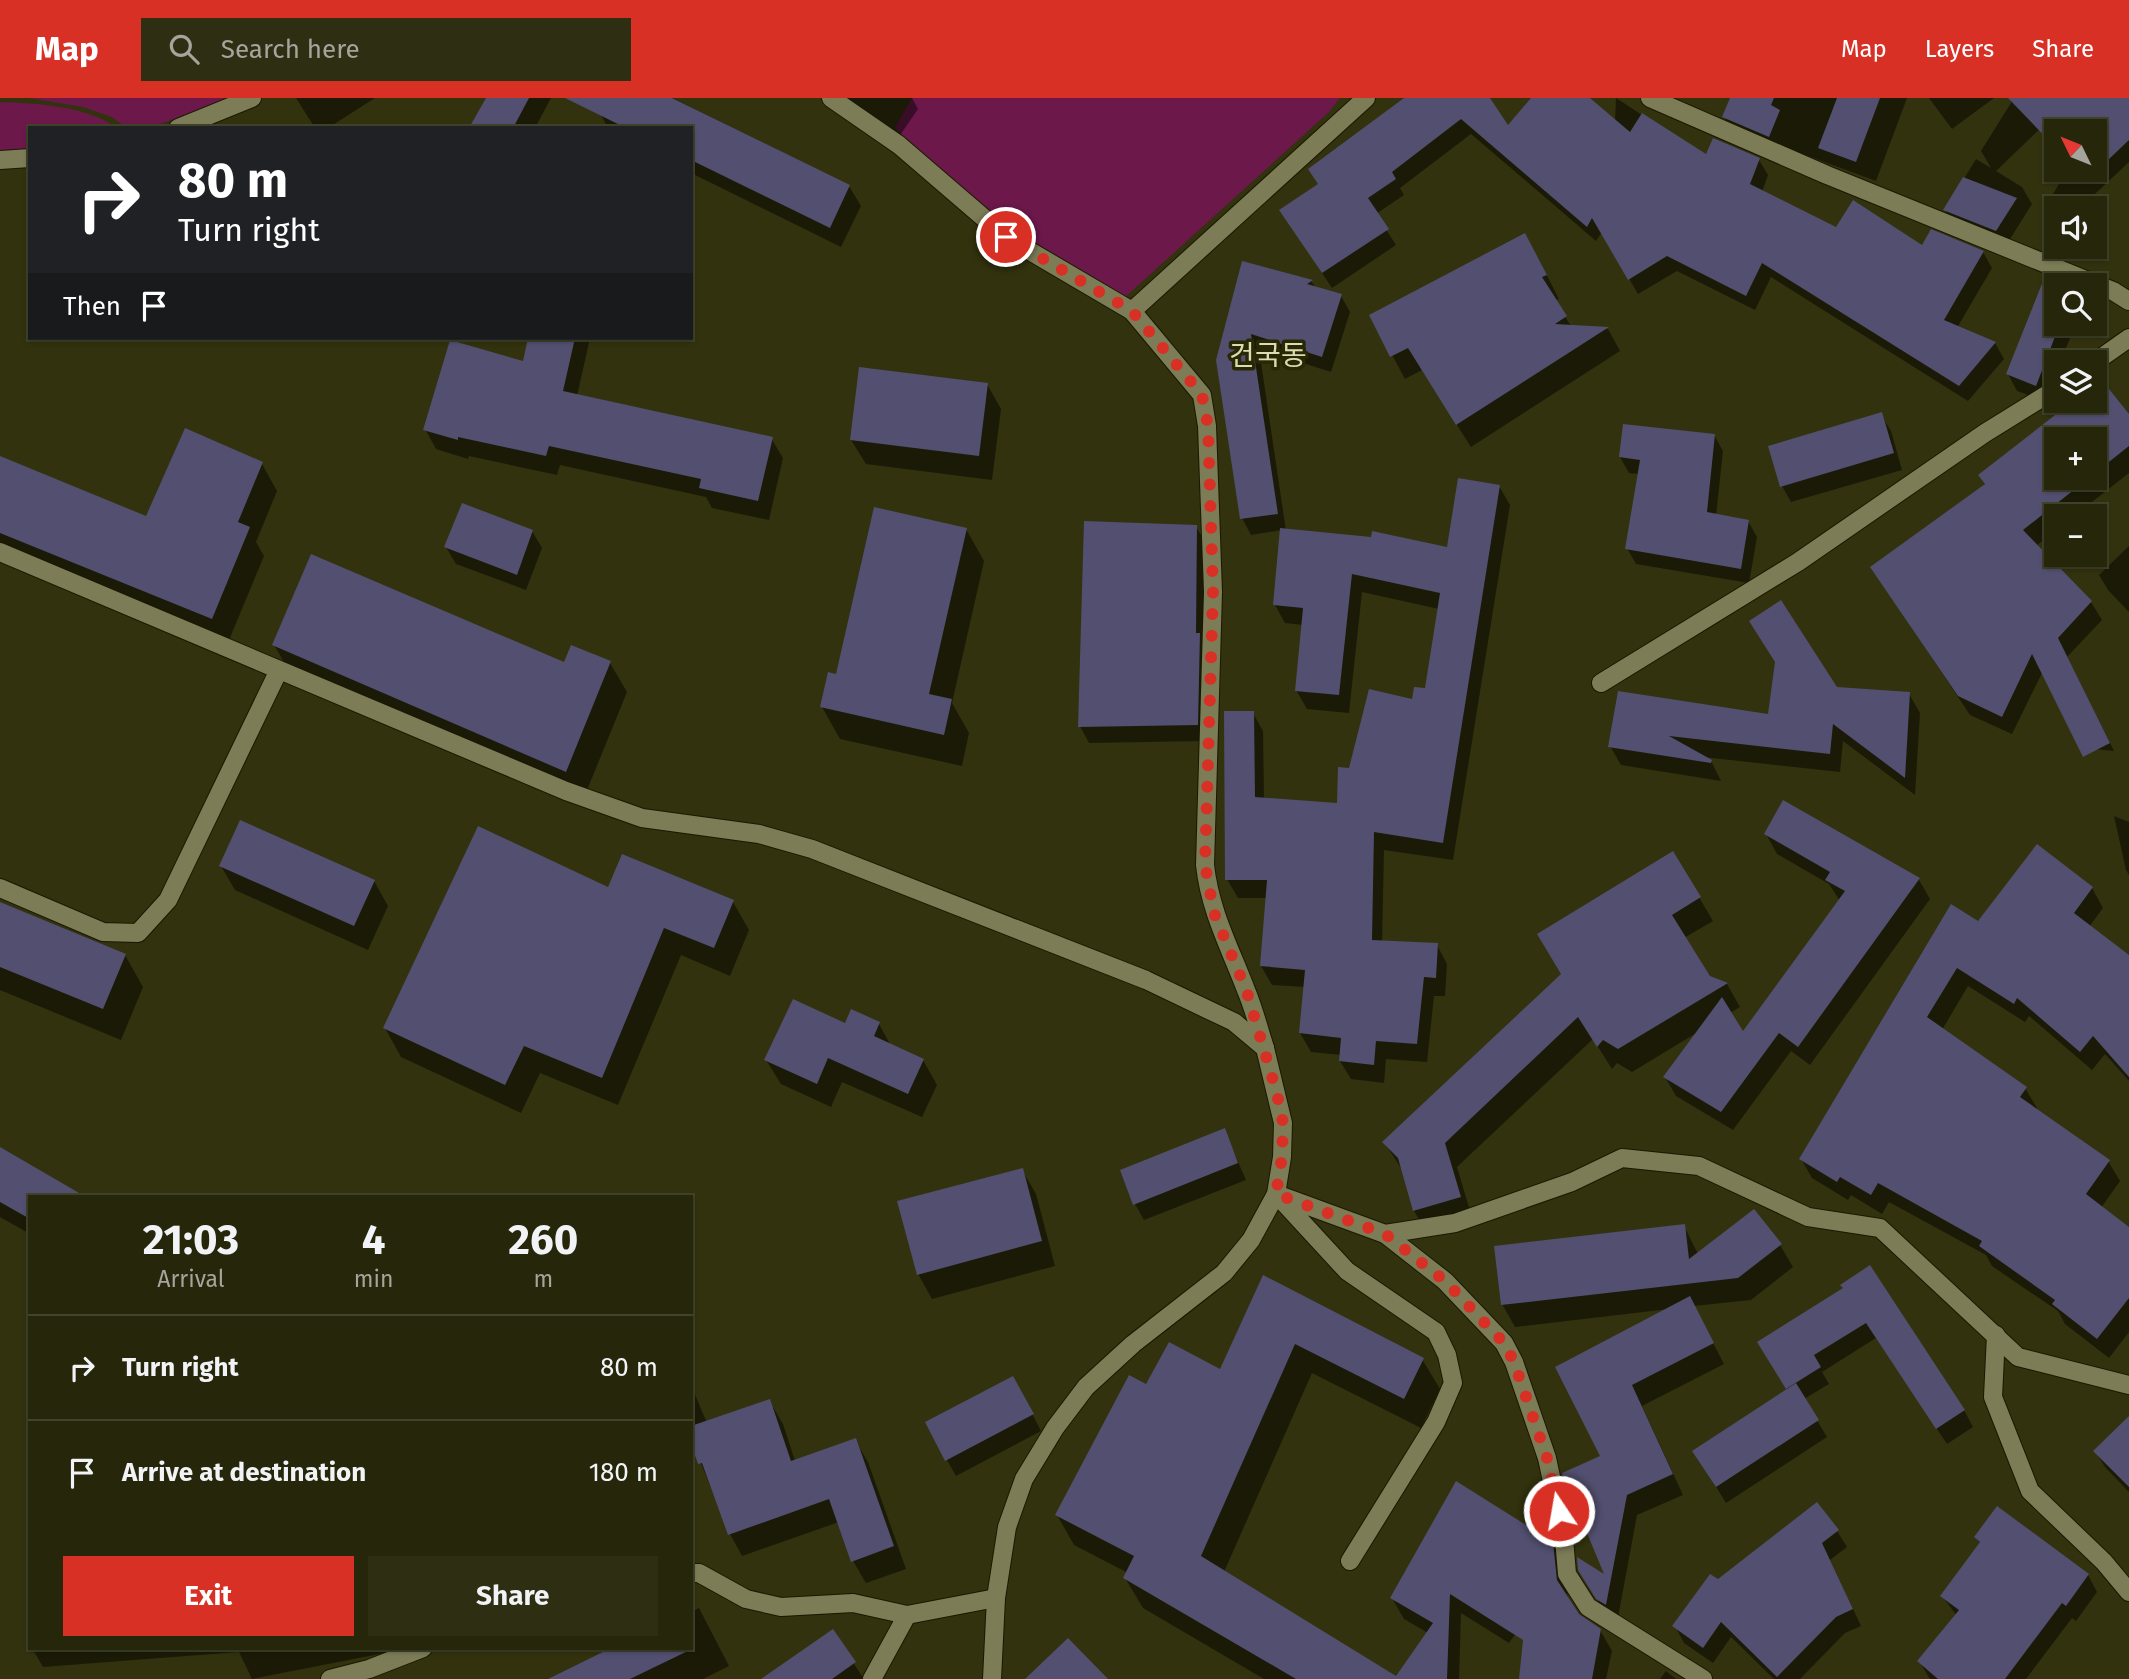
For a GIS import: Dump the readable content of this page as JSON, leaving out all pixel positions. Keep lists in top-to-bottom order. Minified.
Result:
{"districts":["건국동"],"north":"top left","page":{"header":"Map","search":"Search here","nav":["Map","Layers","Share"],"map_buttons":["+","−"],"turn":["80 m","Turn right"],"then":"Then","eta":["21:03","Arrival","4","min","260","m"],"list":[{"name":"Turn right","value":"80 m"},{"name":"Arrive at destination","value":"180 m"}],"buttons":["Exit","Share"]}}
